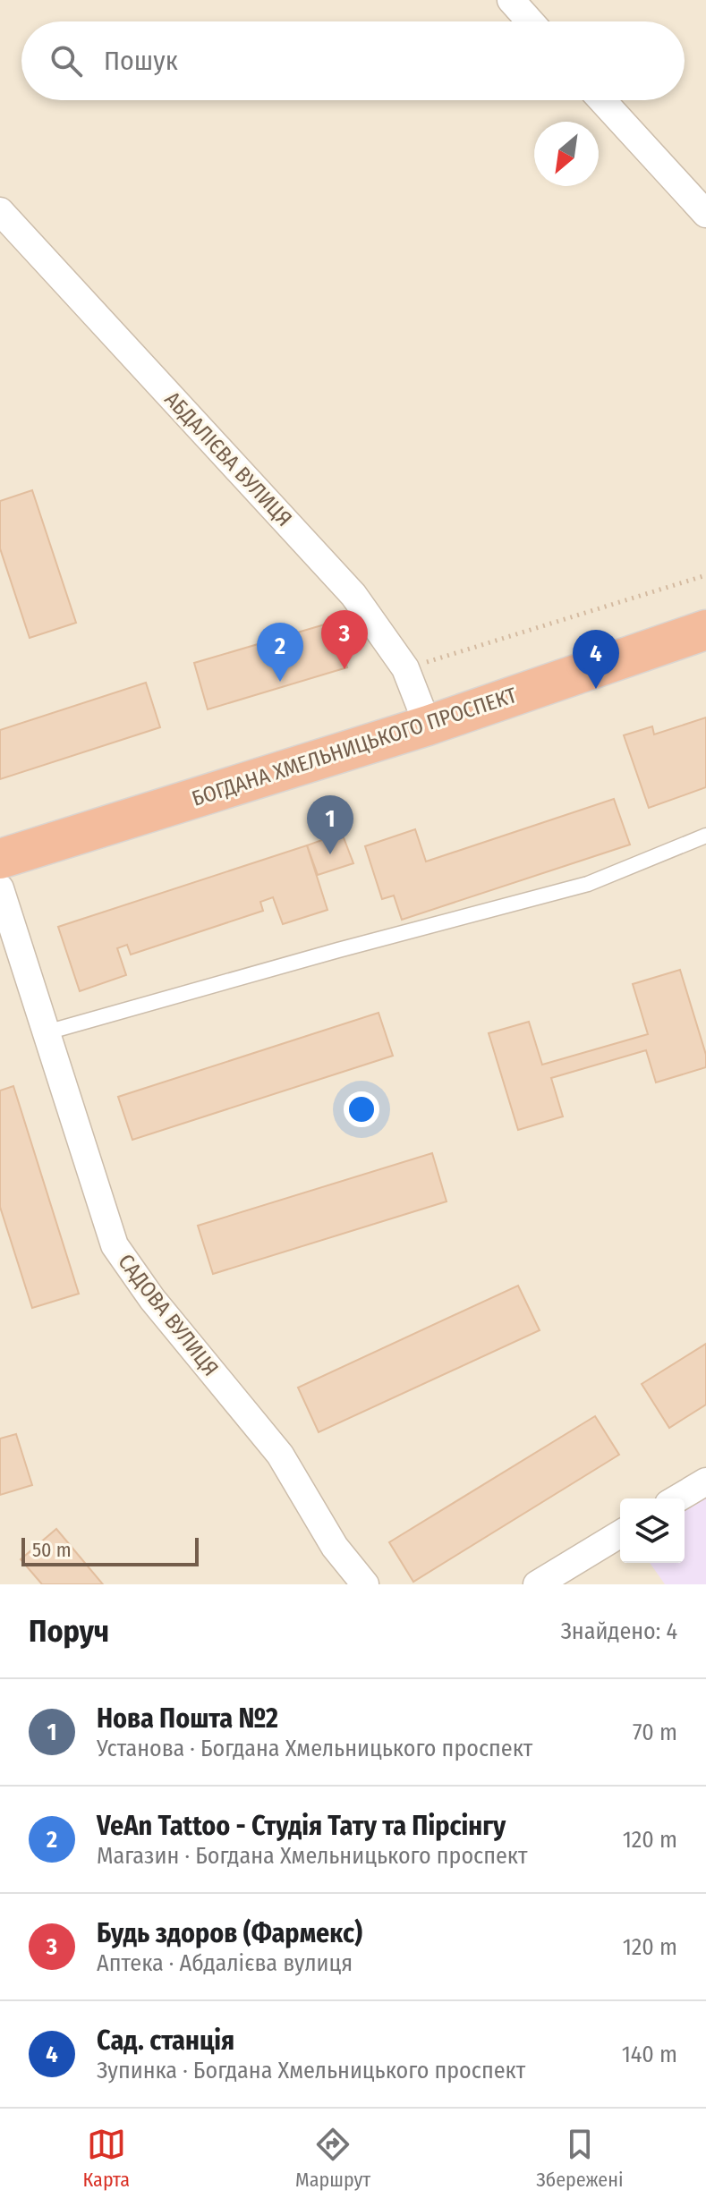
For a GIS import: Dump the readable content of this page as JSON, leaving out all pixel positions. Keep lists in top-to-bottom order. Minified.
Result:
{"streets":{"highway":["БОГДАНА ХМЕЛЬНИЦЬКОГО ПРОСПЕКТ"],"street":["АБДАЛІЄВА ВУЛИЦЯ","САДОВА ВУЛИЦЯ"]},"crossings":[["АБДАЛІЄВА ВУЛИЦЯ","БОГДАНА ХМЕЛЬНИЦЬКОГО ПРОСПЕКТ"]],"scale_bar":"50 m","north":"bottom left","page":{"search":"Пошук","pins":["3","2","4","1"],"scale":"50 m","heading":["Поруч","Знайдено: 4"],"list":[{"mark":"1","name":"Нова Пошта №2","note":"Установа · Богдана Хмельницького проспект","value":"70 m"},{"mark":"2","name":"VeAn Tattoo - Студія Тату та Пірсінгу","note":"Магазин · Богдана Хмельницького проспект","value":"120 m"},{"mark":"3","name":"Будь здоров (Фармекс)","note":"Аптека · Абдалієва вулиця","value":"120 m"},{"mark":"4","name":"Сад. станція","note":"Зупинка · Богдана Хмельницького проспект","value":"140 m"}],"nav":["Карта","Маршрут","Збережені"]}}
